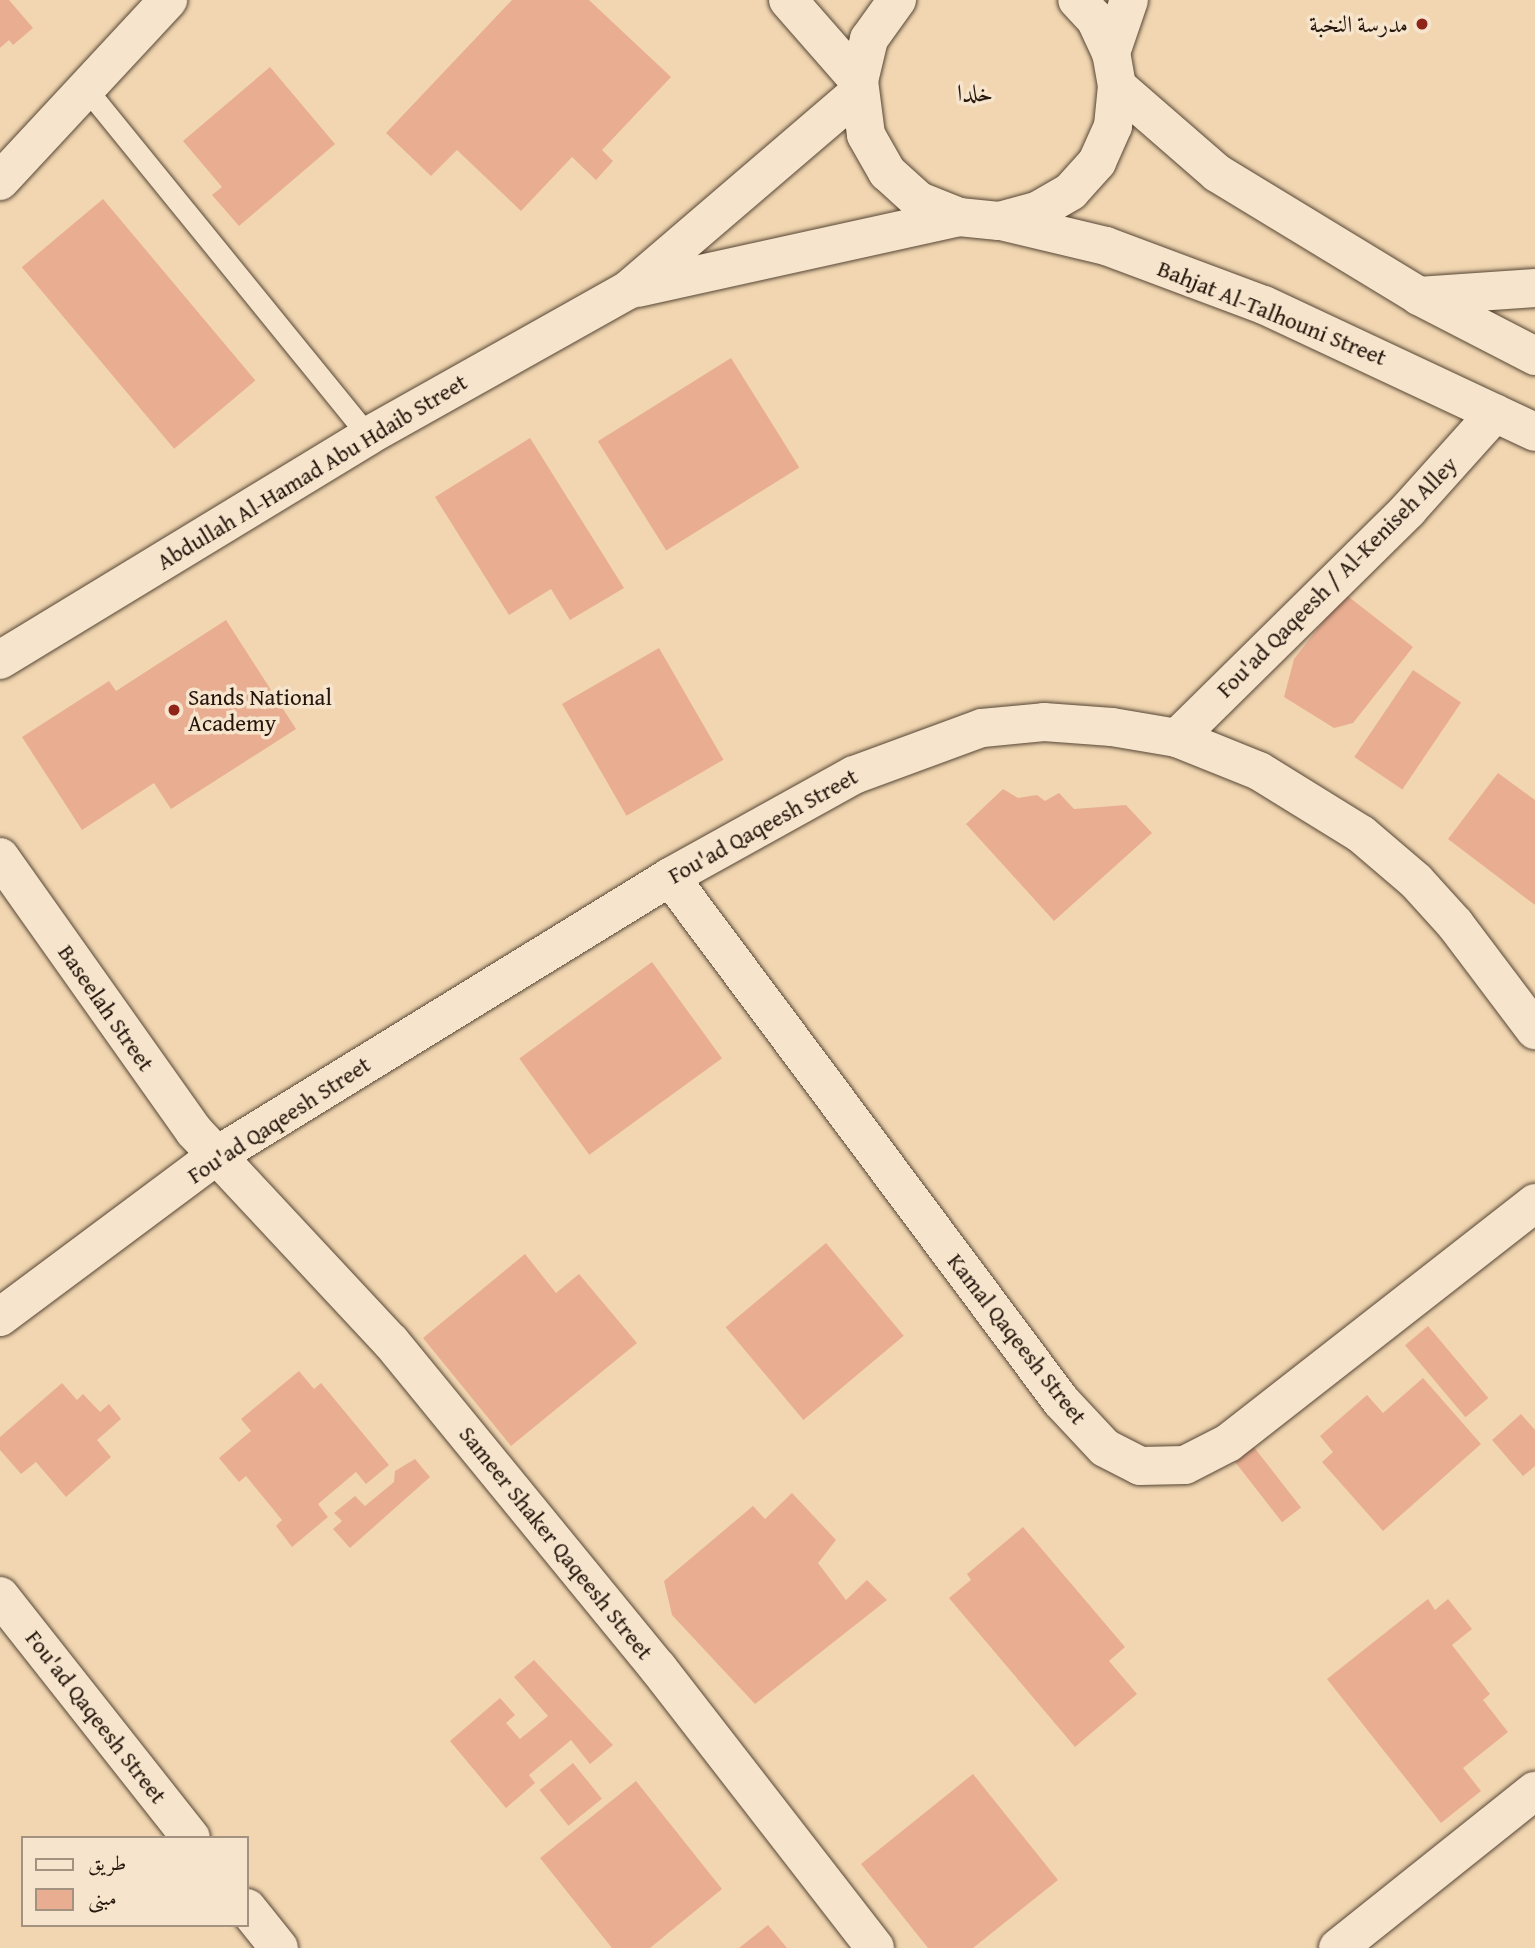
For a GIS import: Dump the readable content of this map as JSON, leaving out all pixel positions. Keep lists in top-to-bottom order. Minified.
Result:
{"streets":{"street":["Bahjat Al-Talhouni Street","Abdullah Al-Hamad Abu Hdaib Street","Fou'ad Qaqeesh / Al-Keniseh Alley","Fou'ad Qaqeesh Street","Baseelah Street","Kamal Qaqeesh Street","Sameer Shaker Qaqeesh Street"]},"crossings":[["Bahjat Al-Talhouni Street","Fou'ad Qaqeesh / Al-Keniseh Alley"],["Fou'ad Qaqeesh / Al-Keniseh Alley","Fou'ad Qaqeesh Street"],["Fou'ad Qaqeesh Street","Baseelah Street"],["Fou'ad Qaqeesh Street","Kamal Qaqeesh Street"],["Fou'ad Qaqeesh Street","Sameer Shaker Qaqeesh Street"],["Baseelah Street","Sameer Shaker Qaqeesh Street"]],"districts":["خلدا"],"places":["مدرسة النخبة","Sands National Academy"],"legend":["طريق","مبنى"]}
